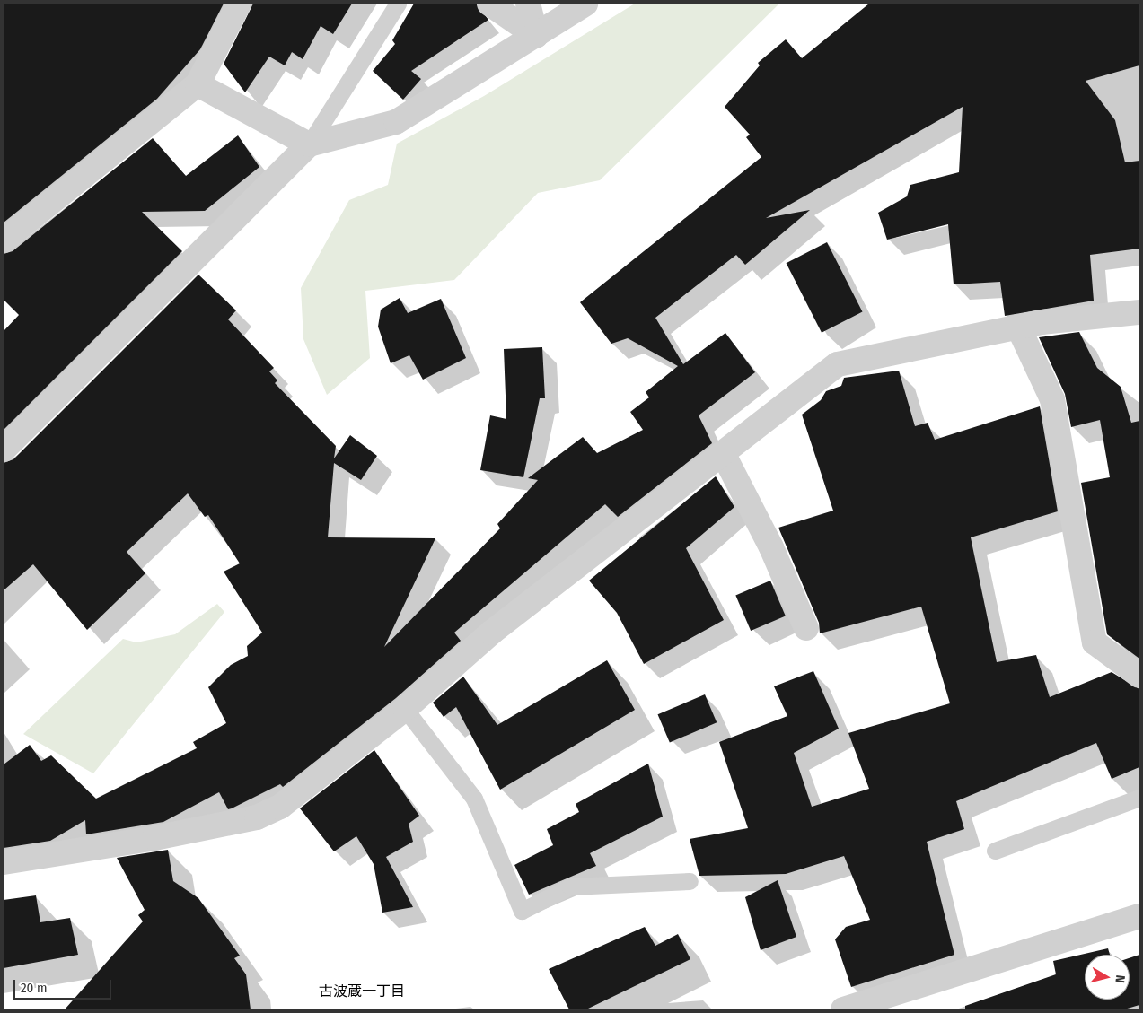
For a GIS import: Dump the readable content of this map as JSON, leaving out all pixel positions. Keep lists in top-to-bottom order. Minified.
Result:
{"districts":["古波蔵一丁目"],"scale_bar":"20 m","north":"right"}
